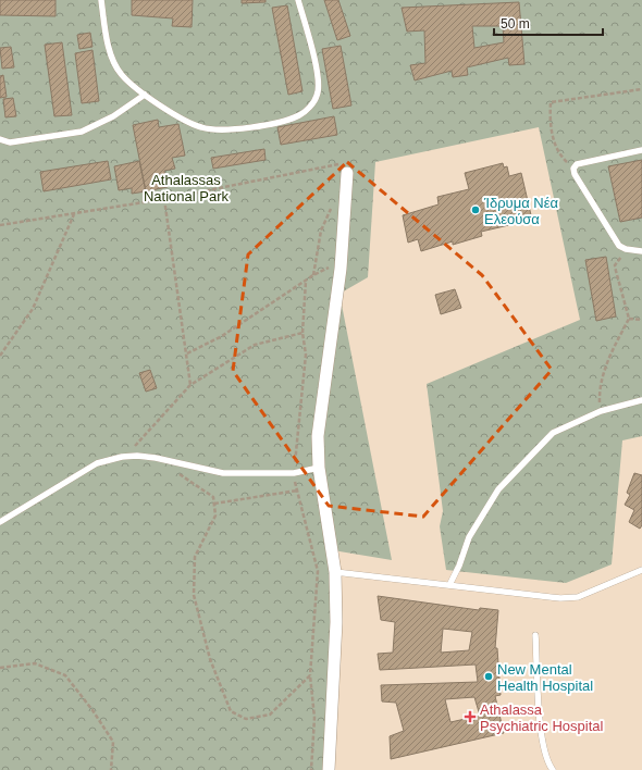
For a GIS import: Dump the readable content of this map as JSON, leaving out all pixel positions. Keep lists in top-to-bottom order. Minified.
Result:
{"parks":["Athalassas National Park"],"places":{"other":["Ίδρυμα Νέα Ελεούσα","New Mental Health Hospital"],"health":["Athalassa Psychiatric Hospital"]},"scale_bar":"50 m"}
